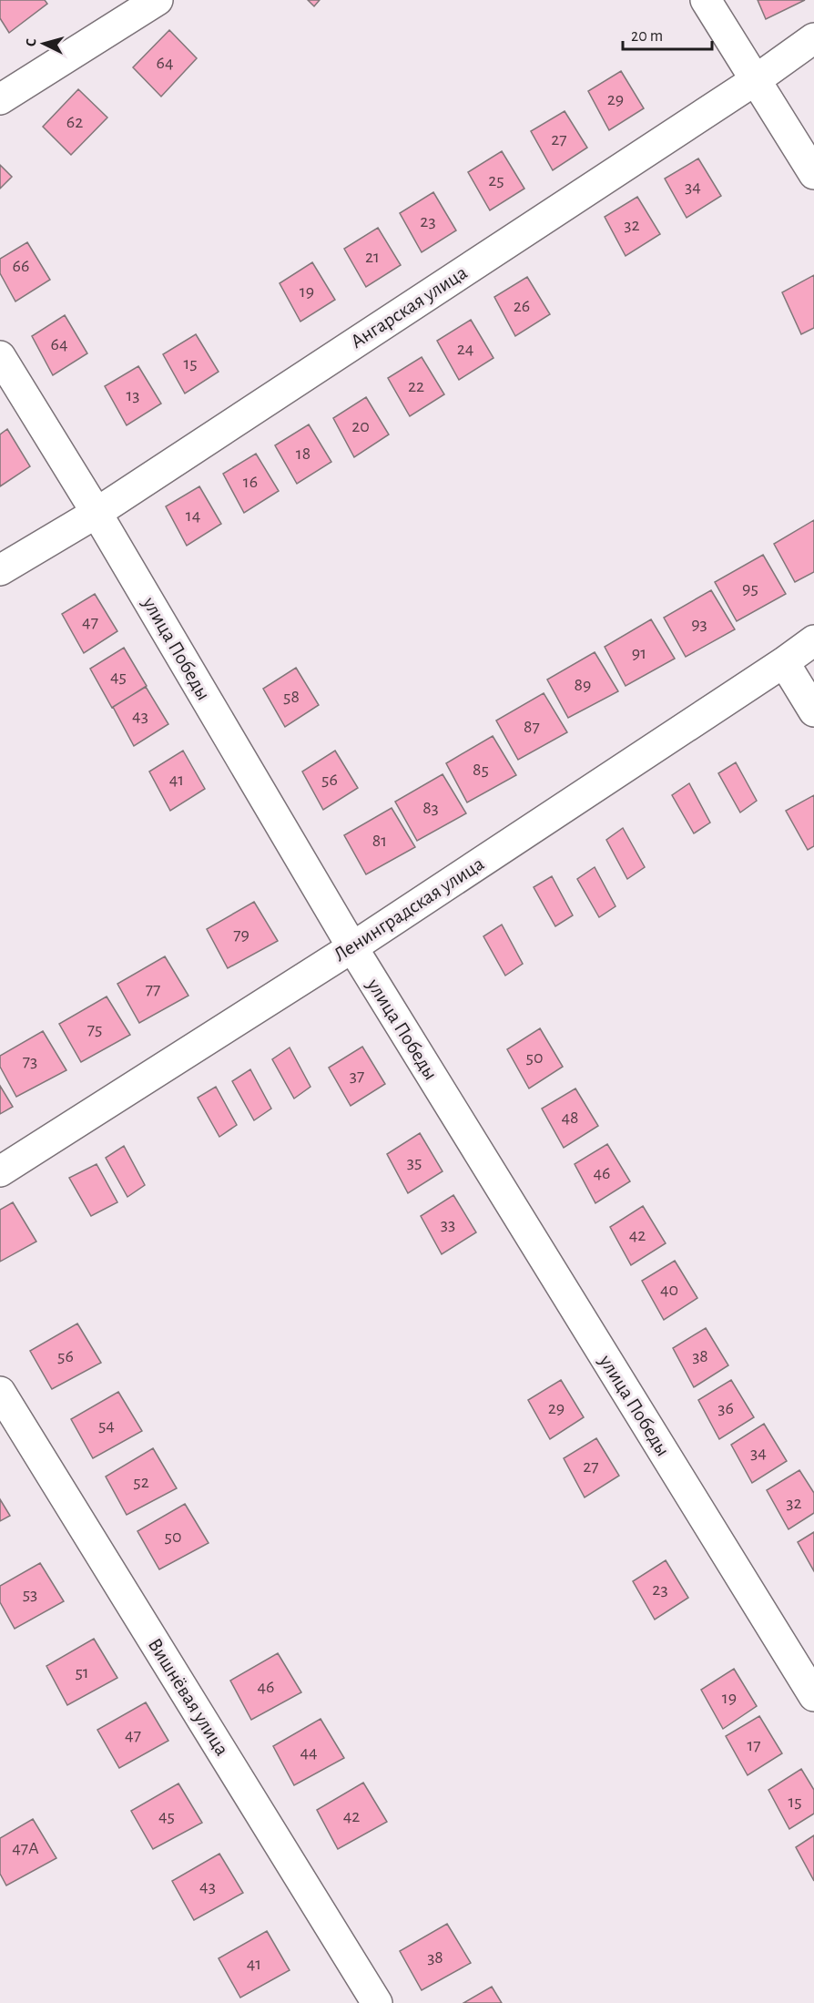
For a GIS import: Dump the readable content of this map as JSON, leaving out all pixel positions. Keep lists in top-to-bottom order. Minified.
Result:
{"streets":{"street":["Ангарская улица","улица Победы","Ленинградская улица","Вишнёвая улица"]},"crossings":[["Ангарская улица","улица Победы"],["улица Победы","Ленинградская улица"]],"house_numbers":["64","29","62","27","25","34","23","32","21","66","19","26","64","24","15","22","13","20","18","16","14","95","47","93","91","45","89","58","43","87","85","41","56","83","81","79","77","75","50","73","37","48","35","46","33","42","40","56","38","29","36","54","34","27","52","32","50","23","53","51","46","19","47","17","44","15","45","42","47А","43","38","41"],"scale_bar":"20 m","north":"left"}
